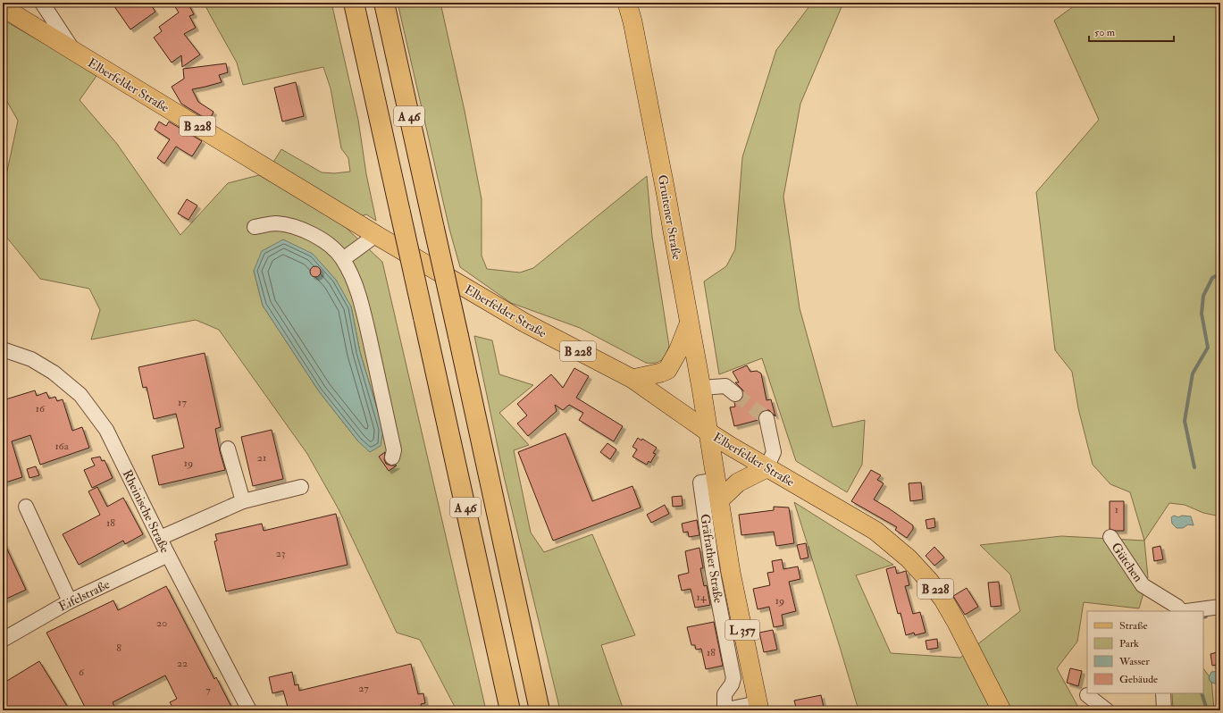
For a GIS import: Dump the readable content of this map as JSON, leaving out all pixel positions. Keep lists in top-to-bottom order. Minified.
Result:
{"streets":{"highway":["A 46"],"main road":["Elberfelder Straße","B 228","Gruitener Straße","Gräfrather Straße","L 357"],"street":["Rheinische Straße","Gütchen","Eifelstraße"]},"crossings":[["Elberfelder Straße","Gruitener Straße"],["Elberfelder Straße","Gräfrather Straße"],["Gruitener Straße","Gräfrather Straße"],["Rheinische Straße","Eifelstraße"]],"house_numbers":["17","16","16a","21","19","1","18","23","14","19","20","8","18","22","6","27","7"],"legend":["Straße","Park","Wasser","Gebäude"],"scale_bar":"50 m"}
